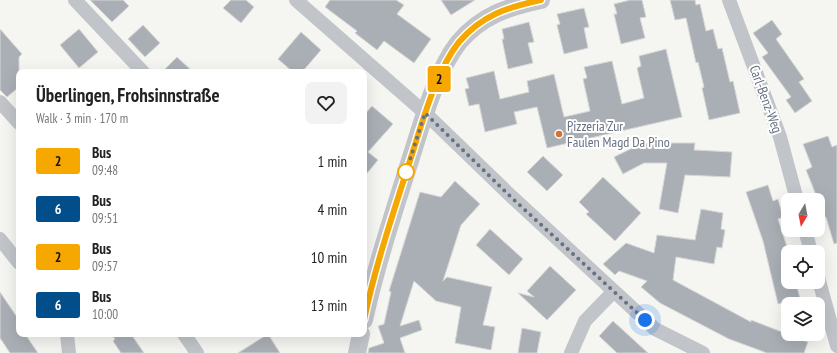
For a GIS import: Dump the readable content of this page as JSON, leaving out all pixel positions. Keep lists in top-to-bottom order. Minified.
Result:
{"streets":{"street":["Carl-Benz-Weg"]},"places":["Pizzeria Zur Faulen Magd Da Pino"],"lines":["bus line 2"],"north":"bottom","page":{"on_map":"2","heading":["Überlingen, Frohsinnstraße","Walk · 3 min · 170 m"],"list":[{"mark":"2","name":"Bus","note":"09:48","value":"1 min"},{"mark":"6","name":"Bus","note":"09:51","value":"4 min"},{"mark":"2","name":"Bus","note":"09:57","value":"10 min"},{"mark":"6","name":"Bus","note":"10:00","value":"13 min"}]}}
